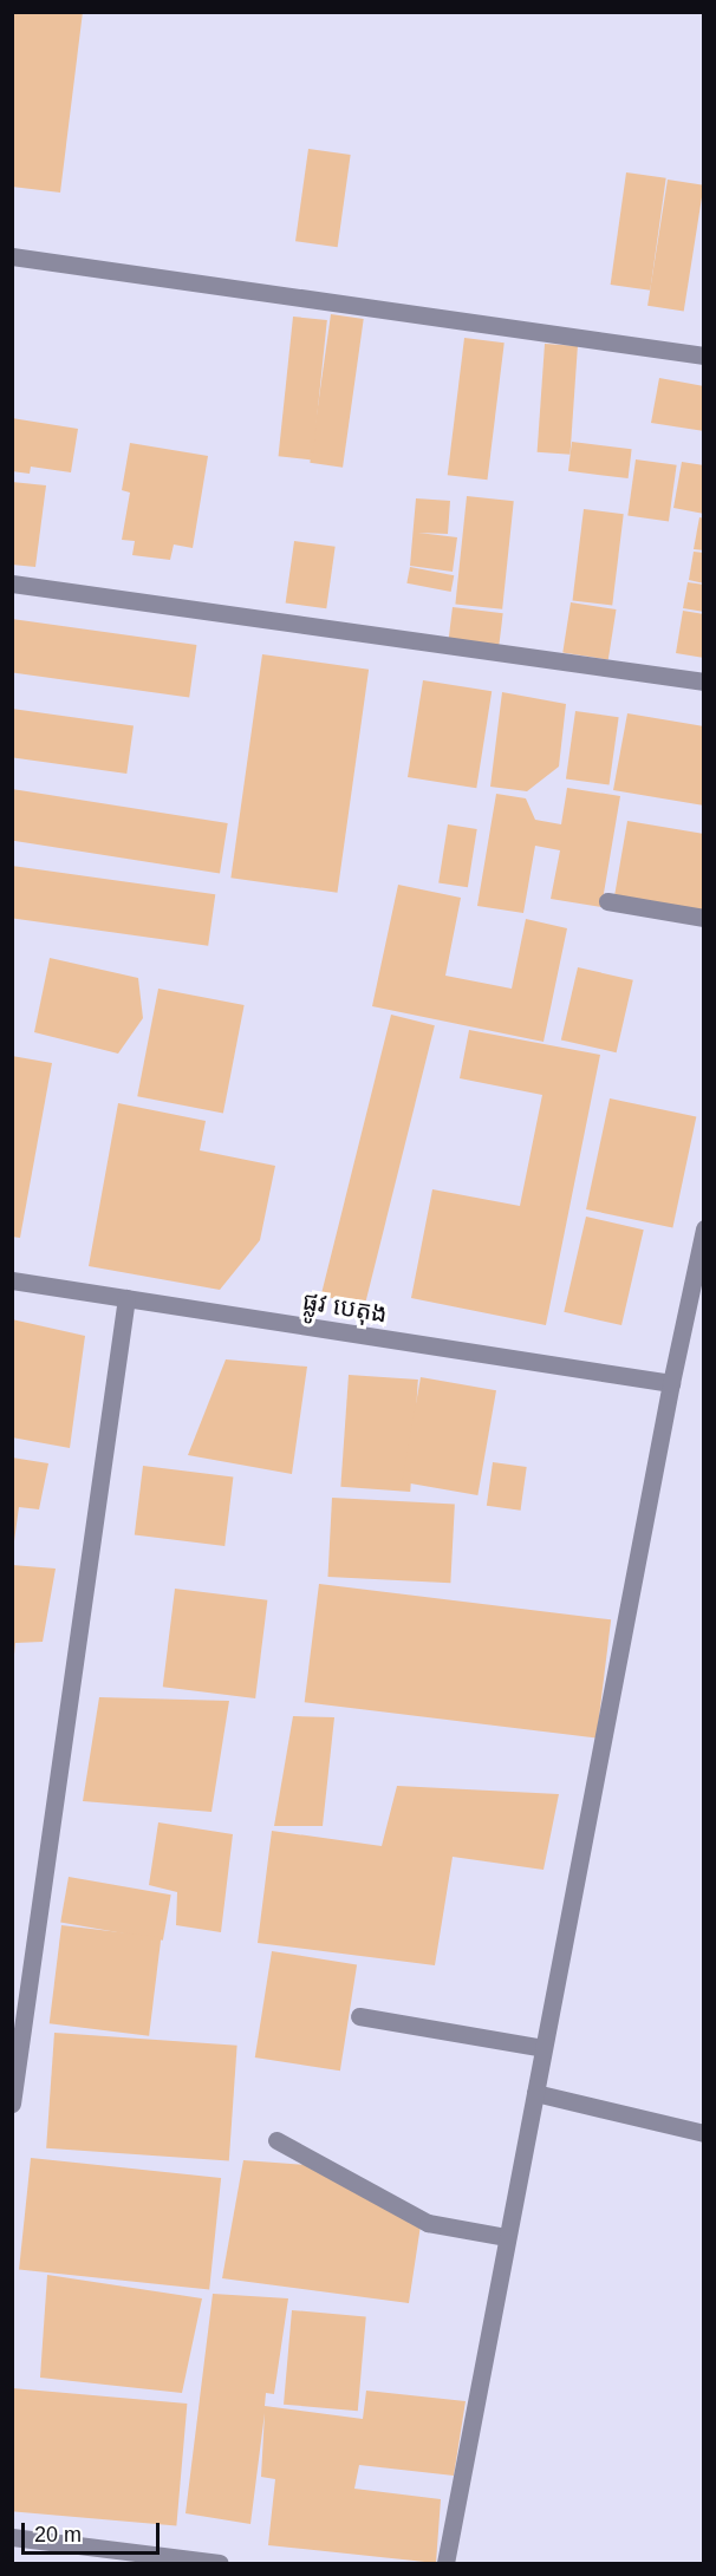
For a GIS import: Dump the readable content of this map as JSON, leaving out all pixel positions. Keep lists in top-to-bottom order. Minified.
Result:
{"streets":{"street":["ផ្លូវ បេតុង"]},"scale_bar":"20 m"}
